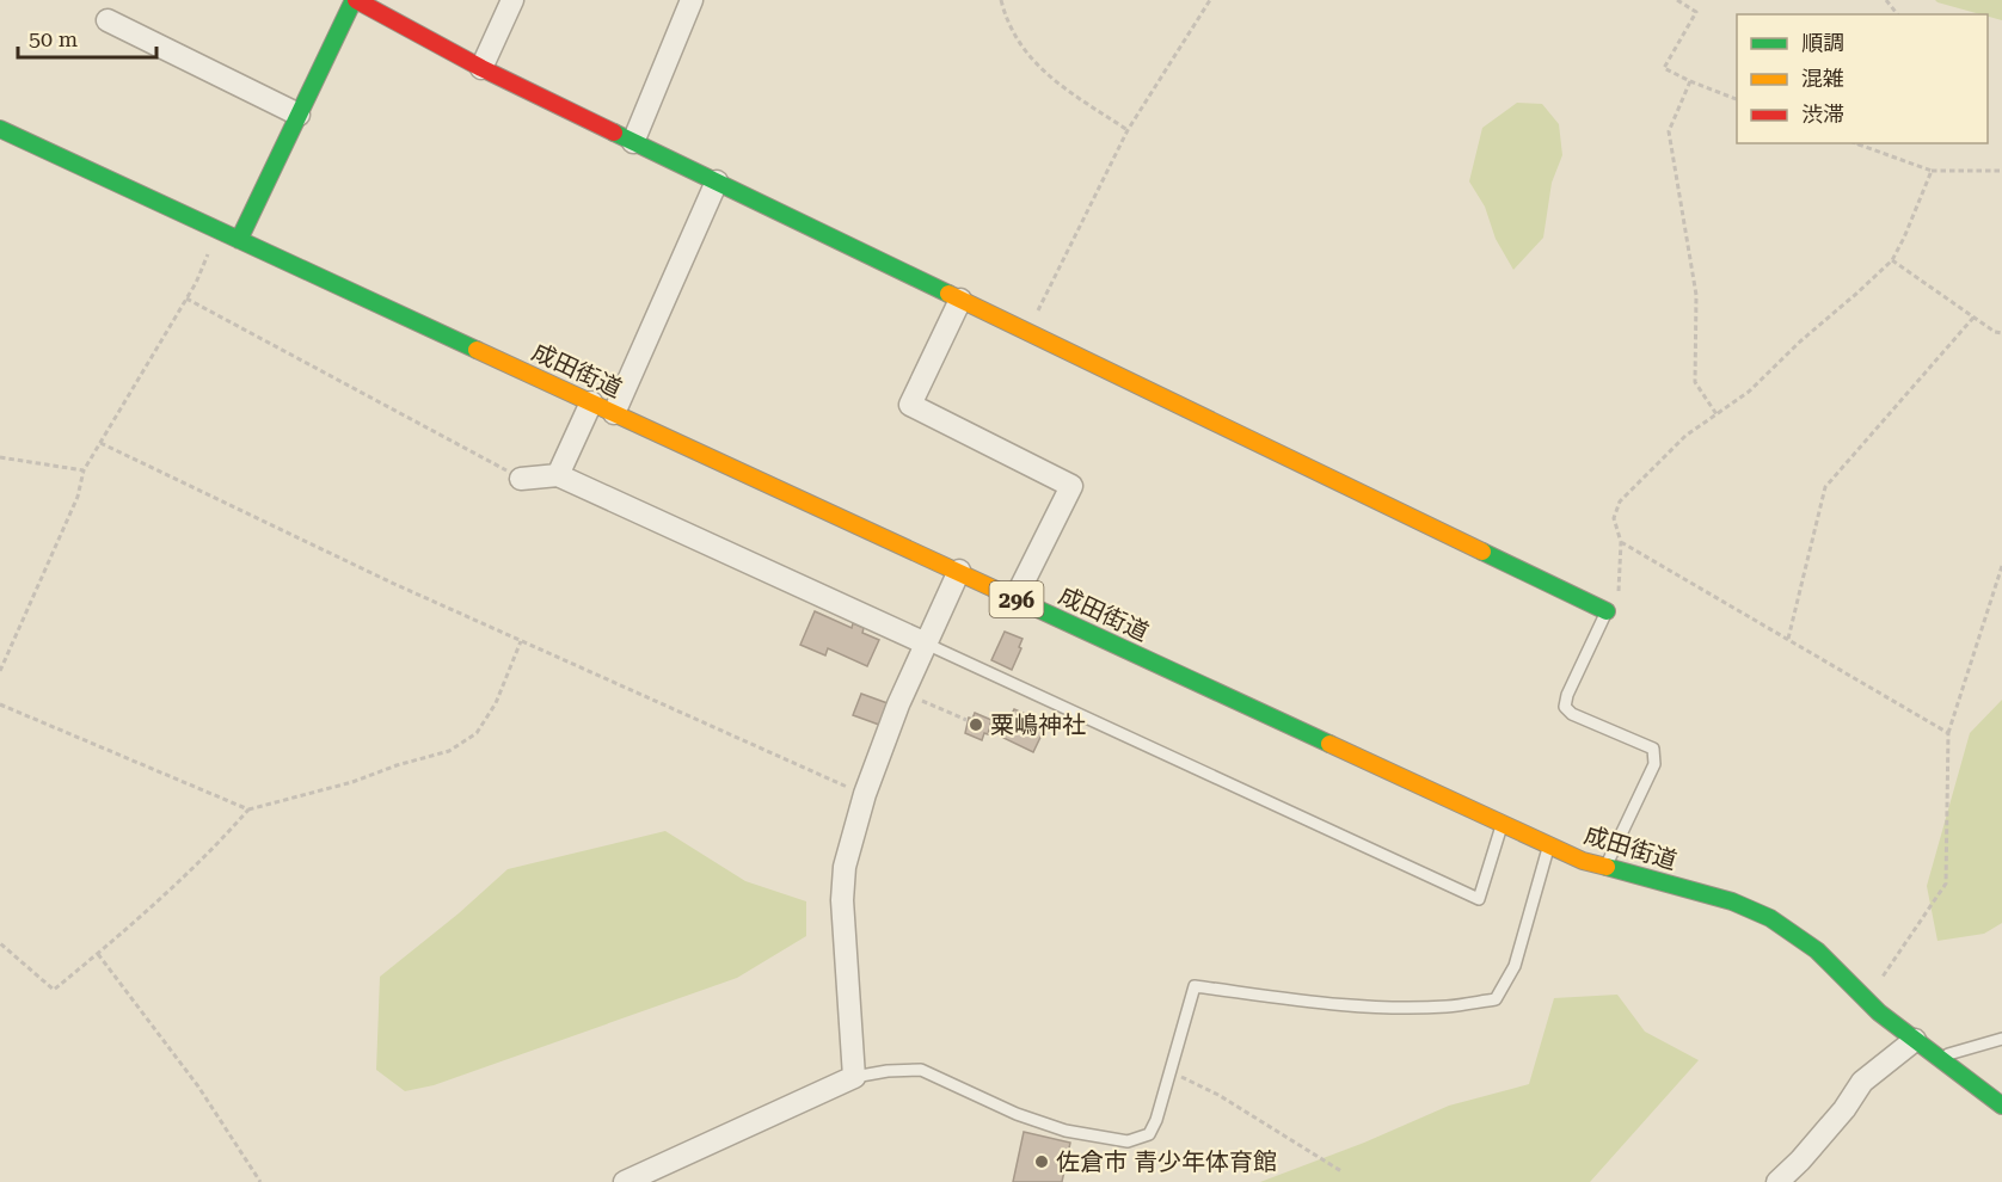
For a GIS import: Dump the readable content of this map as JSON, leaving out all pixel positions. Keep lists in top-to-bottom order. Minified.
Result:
{"streets":{"main road":["成田街道","296"]},"places":["粟嶋神社","佐倉市 青少年体育館"],"legend":["順調","混雑","渋滞"],"scale_bar":"50 m"}
